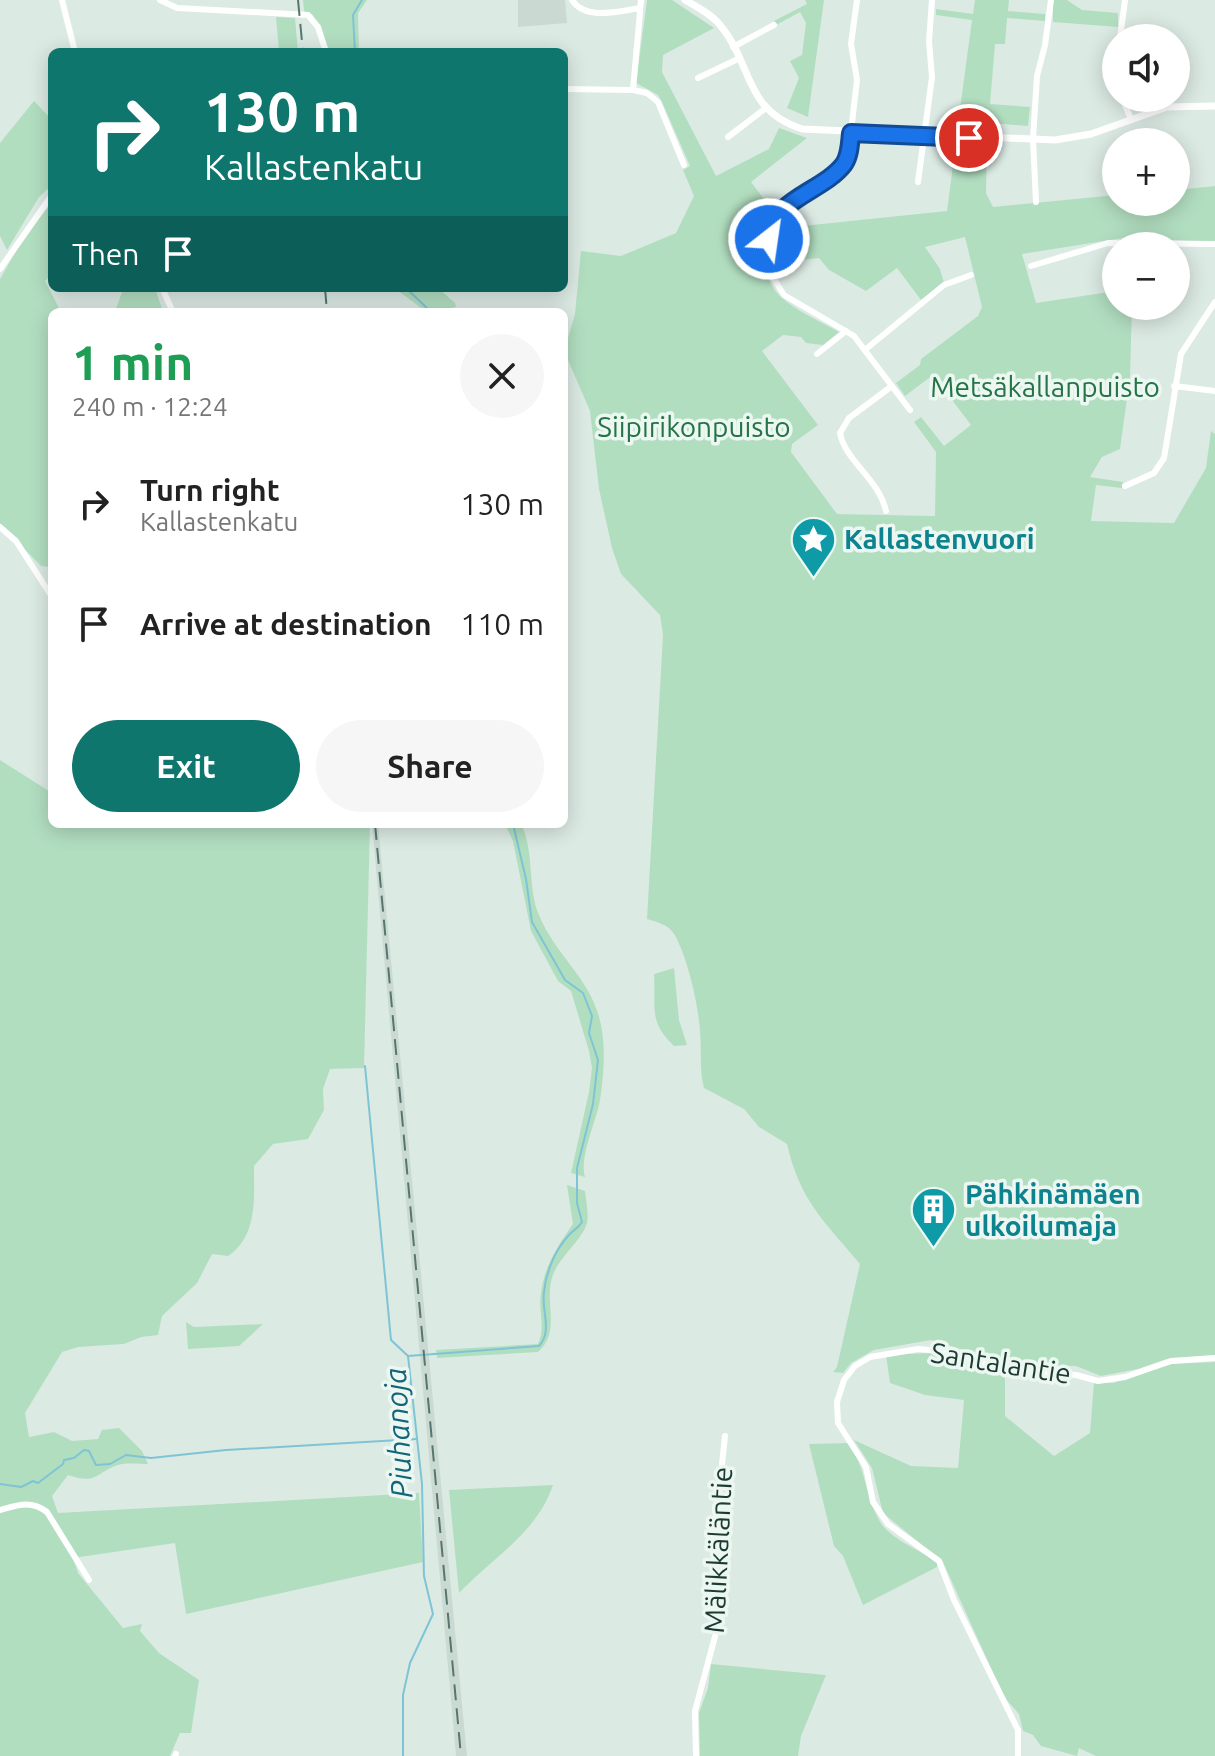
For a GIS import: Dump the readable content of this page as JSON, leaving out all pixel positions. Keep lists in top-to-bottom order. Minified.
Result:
{"streets":{"street":["Santalantie","Mälikkäläntie"]},"water":["Piuhanoja"],"parks":["Metsäkallanpuisto","Siipirikonpuisto"],"places":{"place":["Kallastenvuori"],"building":["Pähkinämäen ulkoilumaja"]},"page":{"map_buttons":["+","−"],"turn":["130 m","Kallastenkatu"],"then":"Then","heading":["1 min","240 m · 12:24"],"list":[{"name":"Turn right","note":"Kallastenkatu","value":"130 m"},{"name":"Arrive at destination","value":"110 m"}],"buttons":["Exit","Share"]}}
